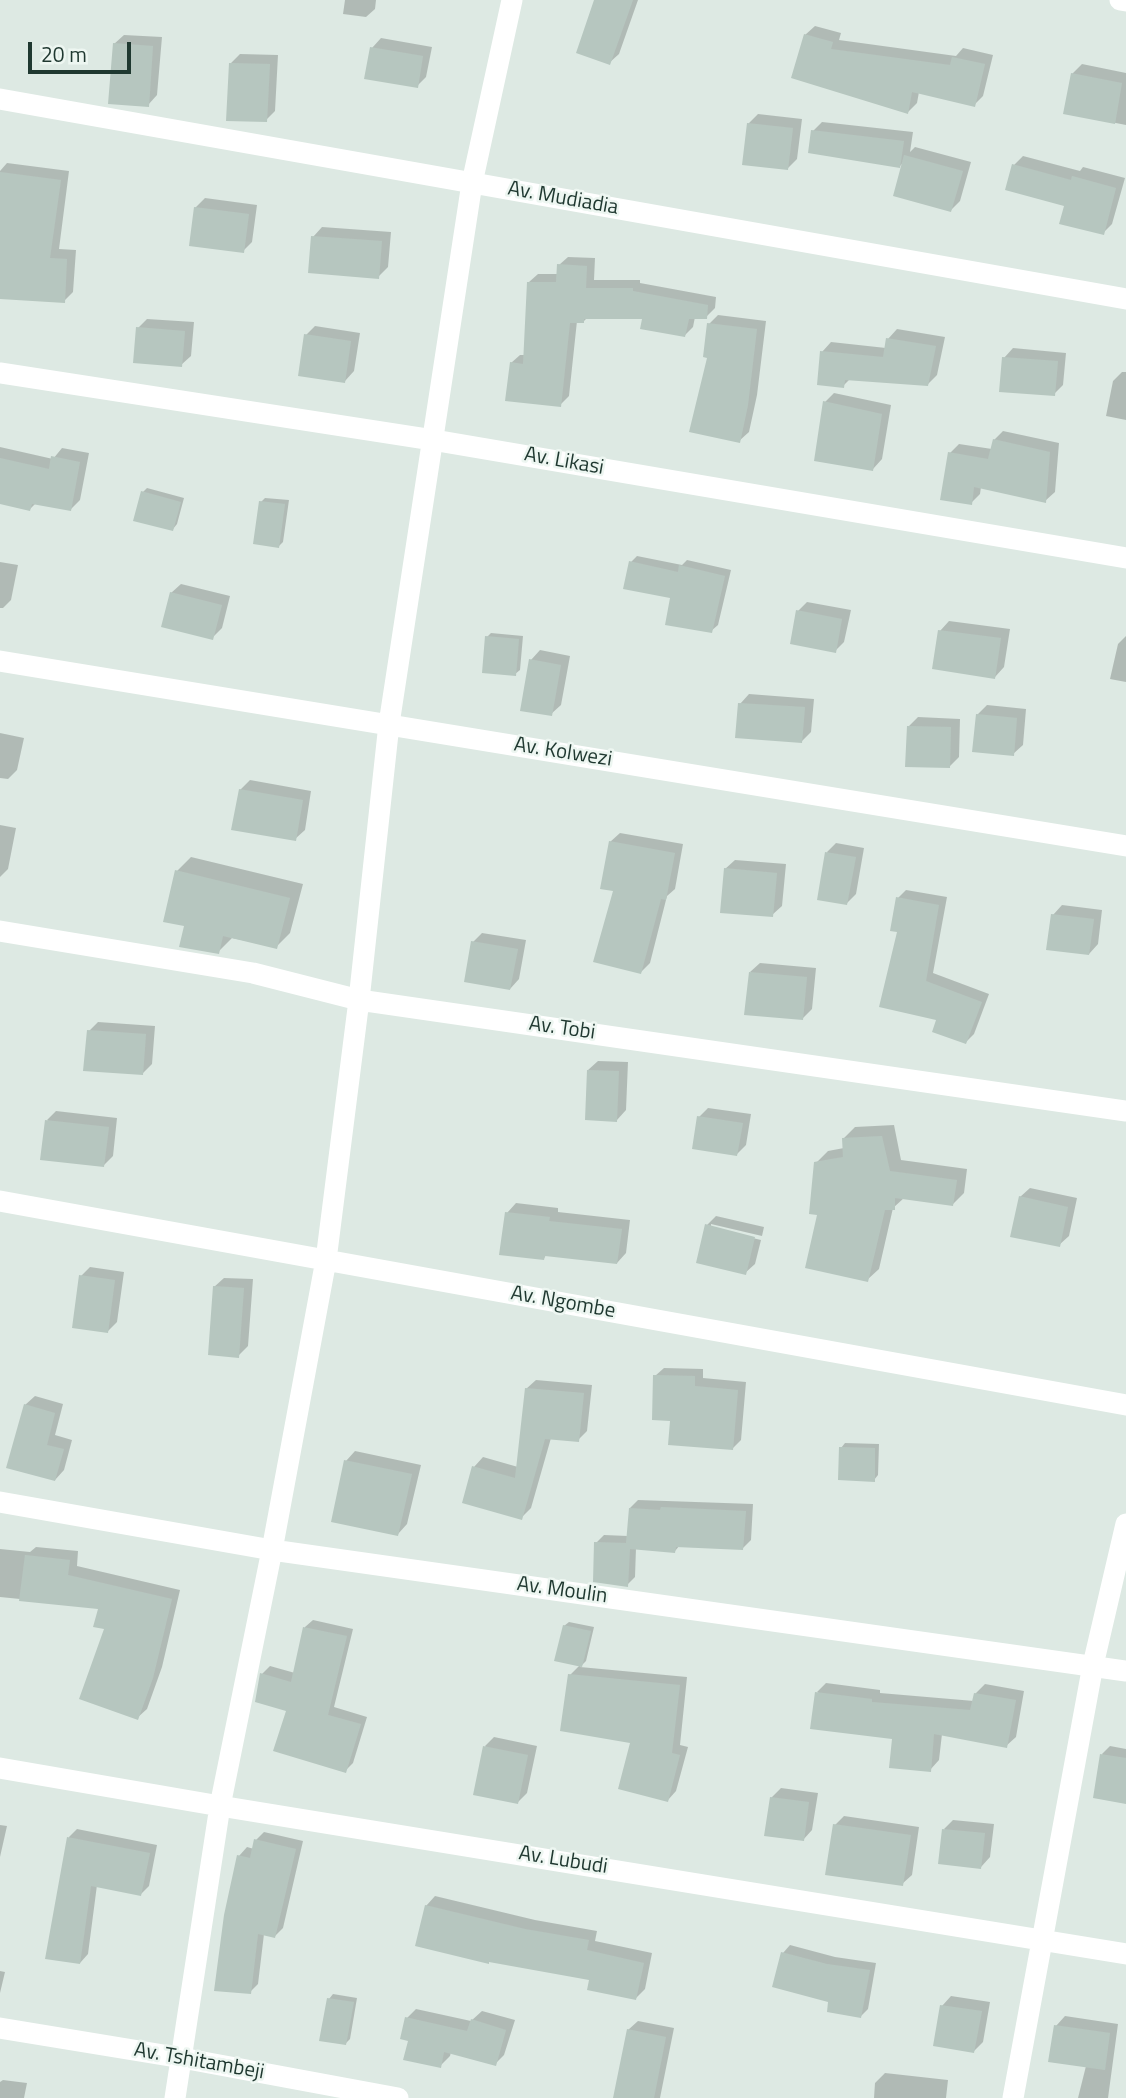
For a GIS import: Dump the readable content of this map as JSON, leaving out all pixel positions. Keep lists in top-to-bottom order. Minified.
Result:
{"streets":{"street":["Av. Mudiadia","Av. Likasi","Av. Kolwezi","Av. Tobi","Av. Ngombe","Av. Moulin","Av. Lubudi","Av. Tshitambeji"]},"scale_bar":"20 m"}
